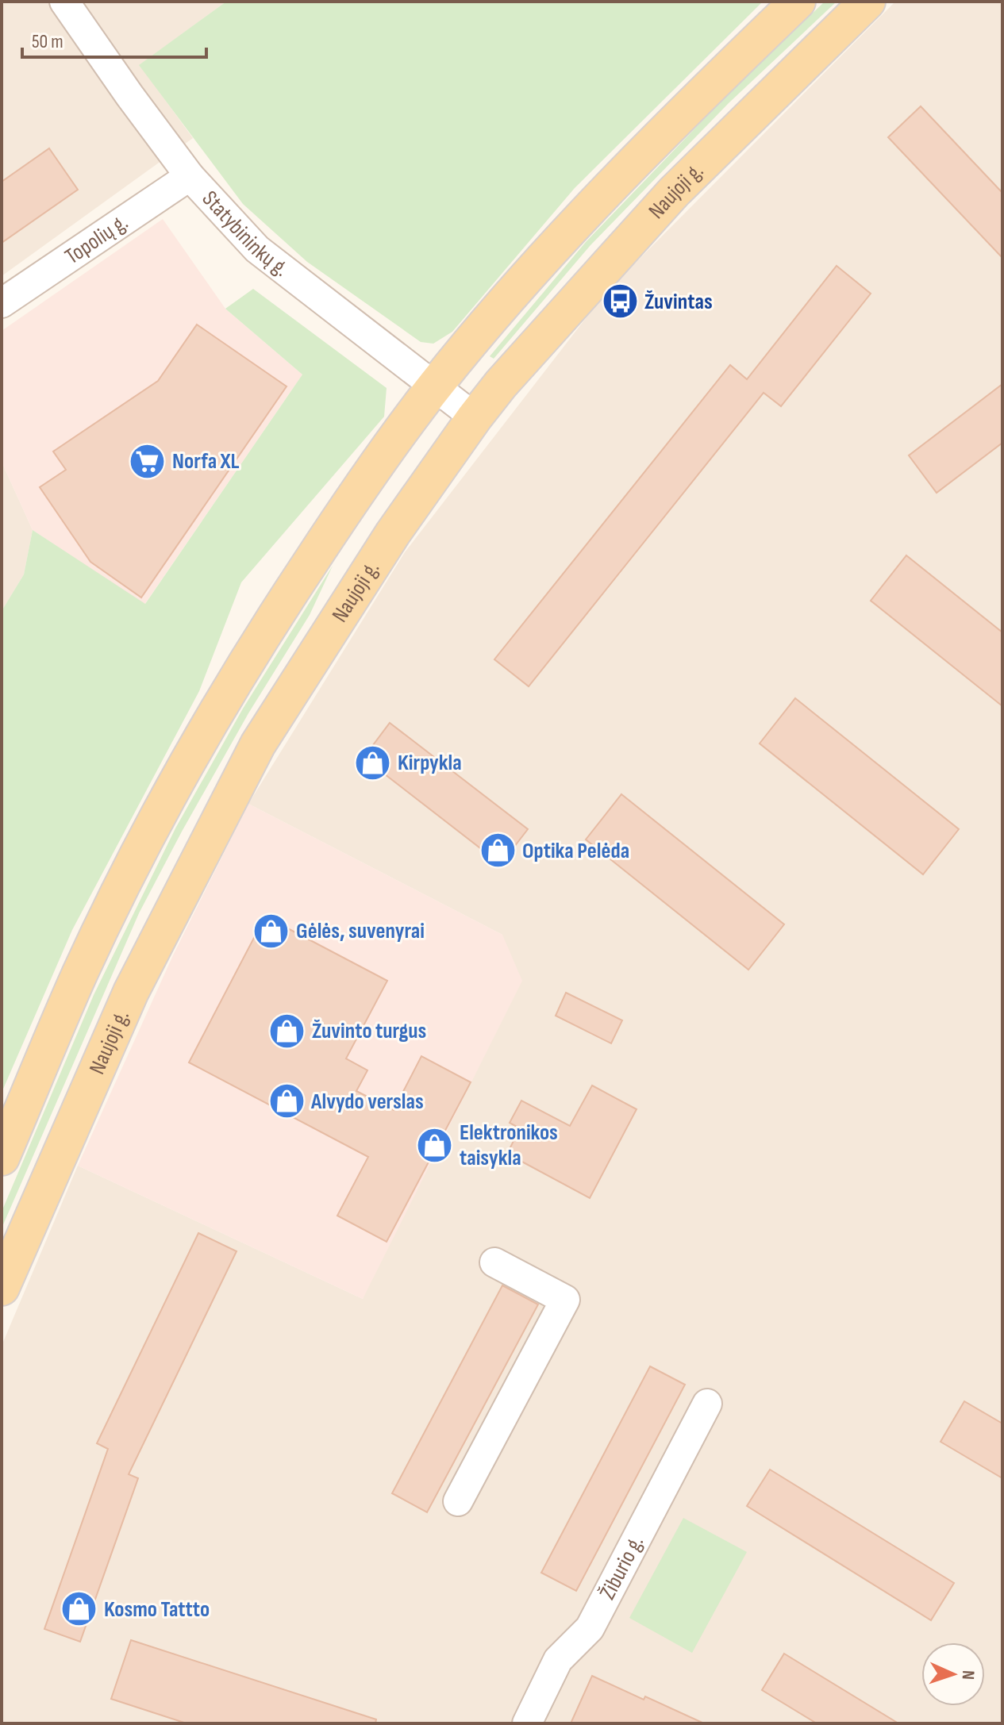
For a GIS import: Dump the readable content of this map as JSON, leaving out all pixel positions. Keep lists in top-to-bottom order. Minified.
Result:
{"streets":{"main road":["Naujoji g."],"street":["Statybininkų g.","Topolių g.","Žiburio g."]},"crossings":[["Naujoji g.","Statybininkų g."],["Statybininkų g.","Topolių g."]],"places":{"bus stop":["Žuvintas"],"supermarket":["Norfa XL"],"shop":["Kirpykla","Optika Pelėda","Gėlės, suvenyrai","Žuvinto turgus","Alvydo verslas","Elektronikos taisykla","Kosmo Tattto"]},"scale_bar":"50 m","north":"right"}
